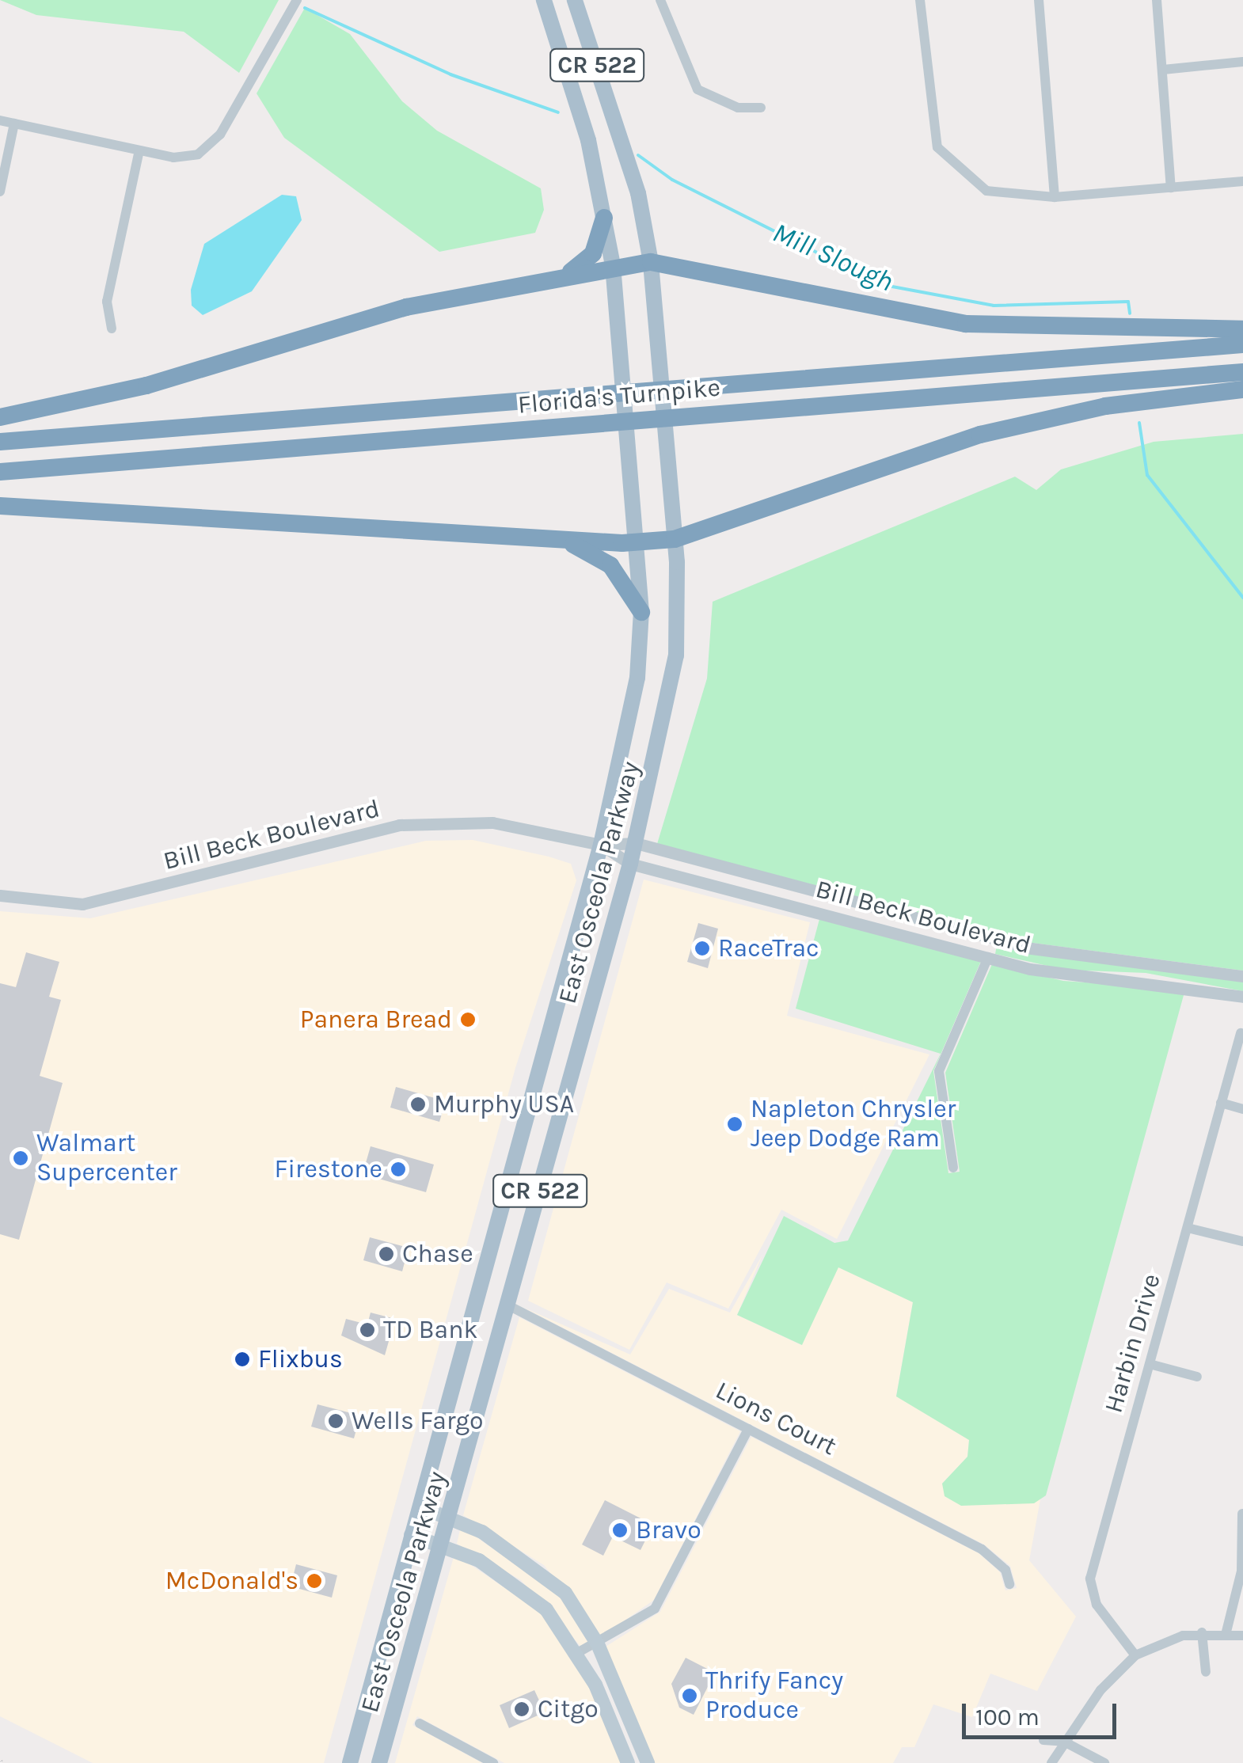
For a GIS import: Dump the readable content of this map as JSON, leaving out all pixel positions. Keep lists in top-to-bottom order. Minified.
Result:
{"streets":{"highway":["Florida's Turnpike"],"main road":["CR 522","East Osceola Parkway"],"street":["Bill Beck Boulevard","Harbin Drive","Lions Court"]},"crossings":[["Bill Beck Boulevard","East Osceola Parkway"],["East Osceola Parkway","Lions Court"]],"water":["Mill Slough"],"places":["RaceTrac","Panera Bread","Murphy USA","Napleton Chrysler Jeep Dodge Ram","Walmart Supercenter","Firestone","Chase","TD Bank","Flixbus","Wells Fargo","Bravo","McDonald's","Thrify Fancy Produce","Citgo"],"scale_bar":"100 m"}
